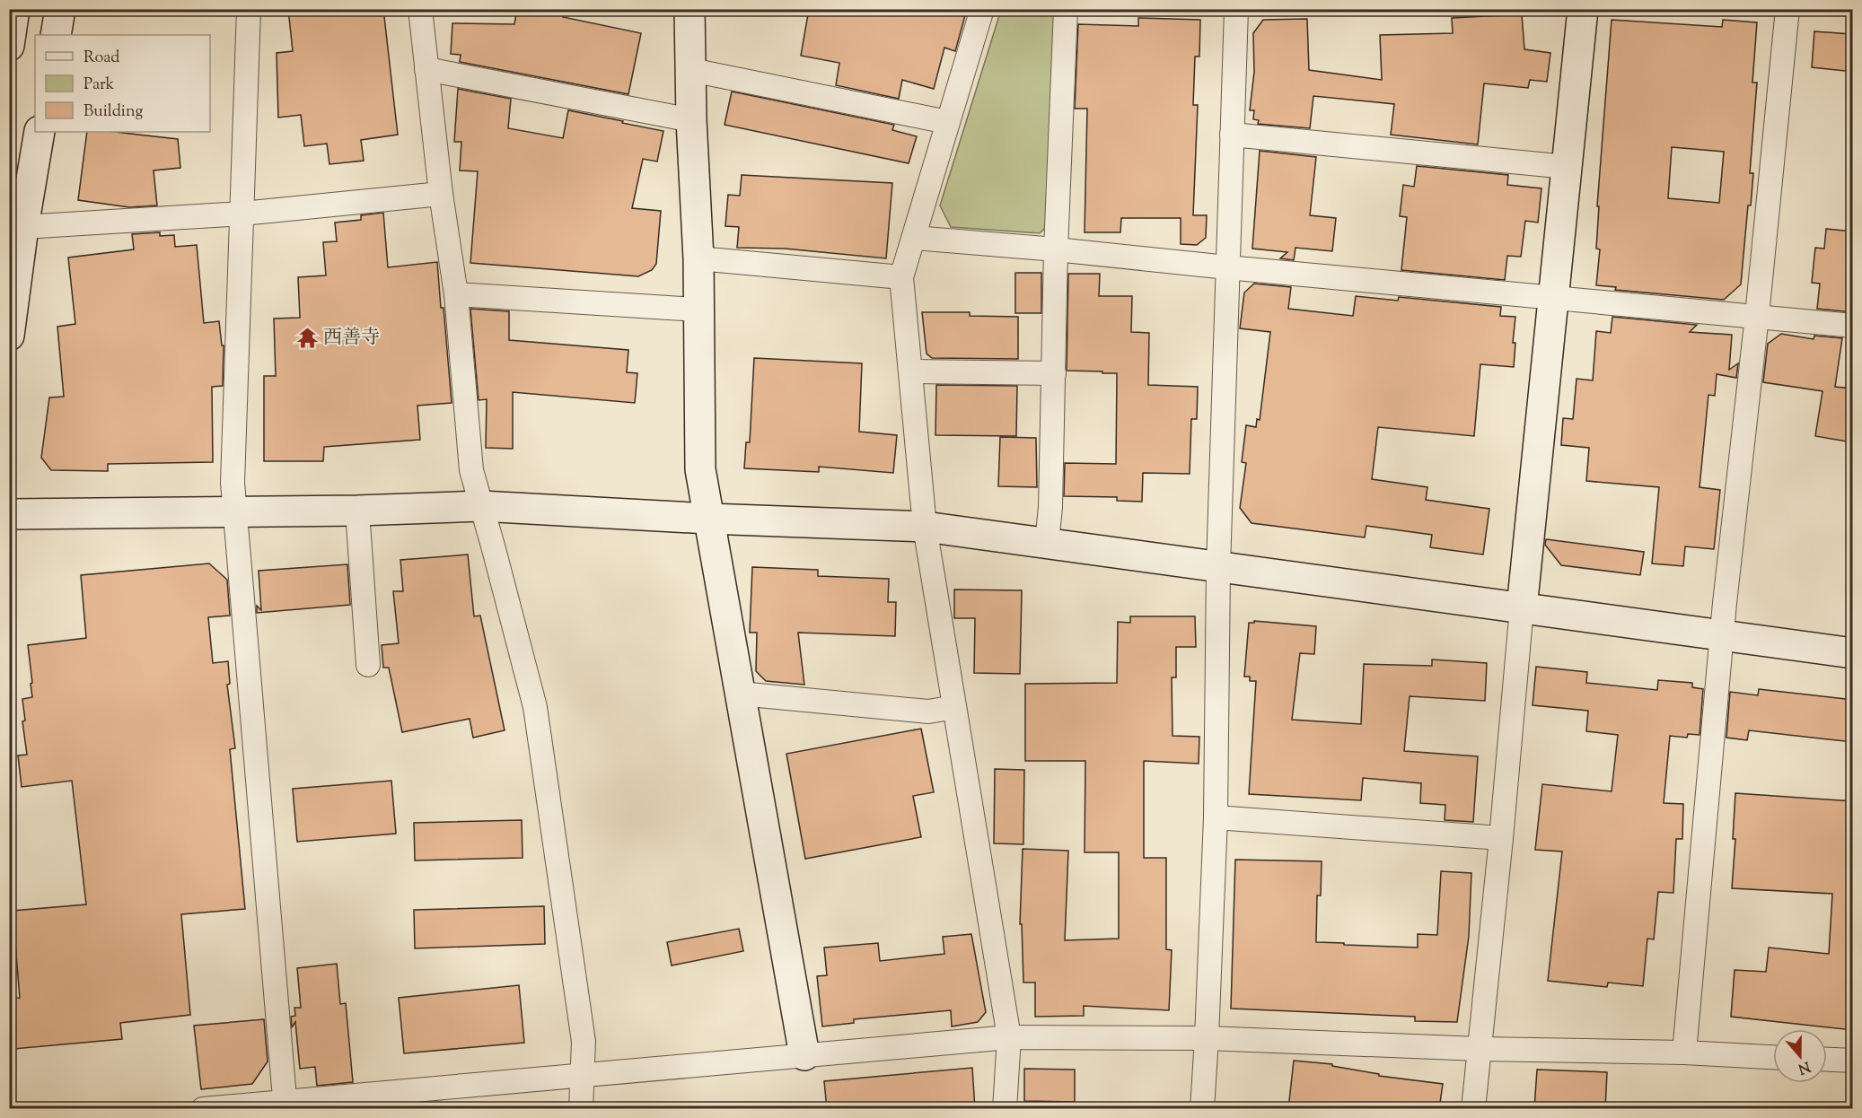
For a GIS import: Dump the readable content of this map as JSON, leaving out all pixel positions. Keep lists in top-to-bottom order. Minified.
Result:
{"places":{"temple":["西善寺"]},"legend":["Road","Park","Building"],"north":"bottom"}
